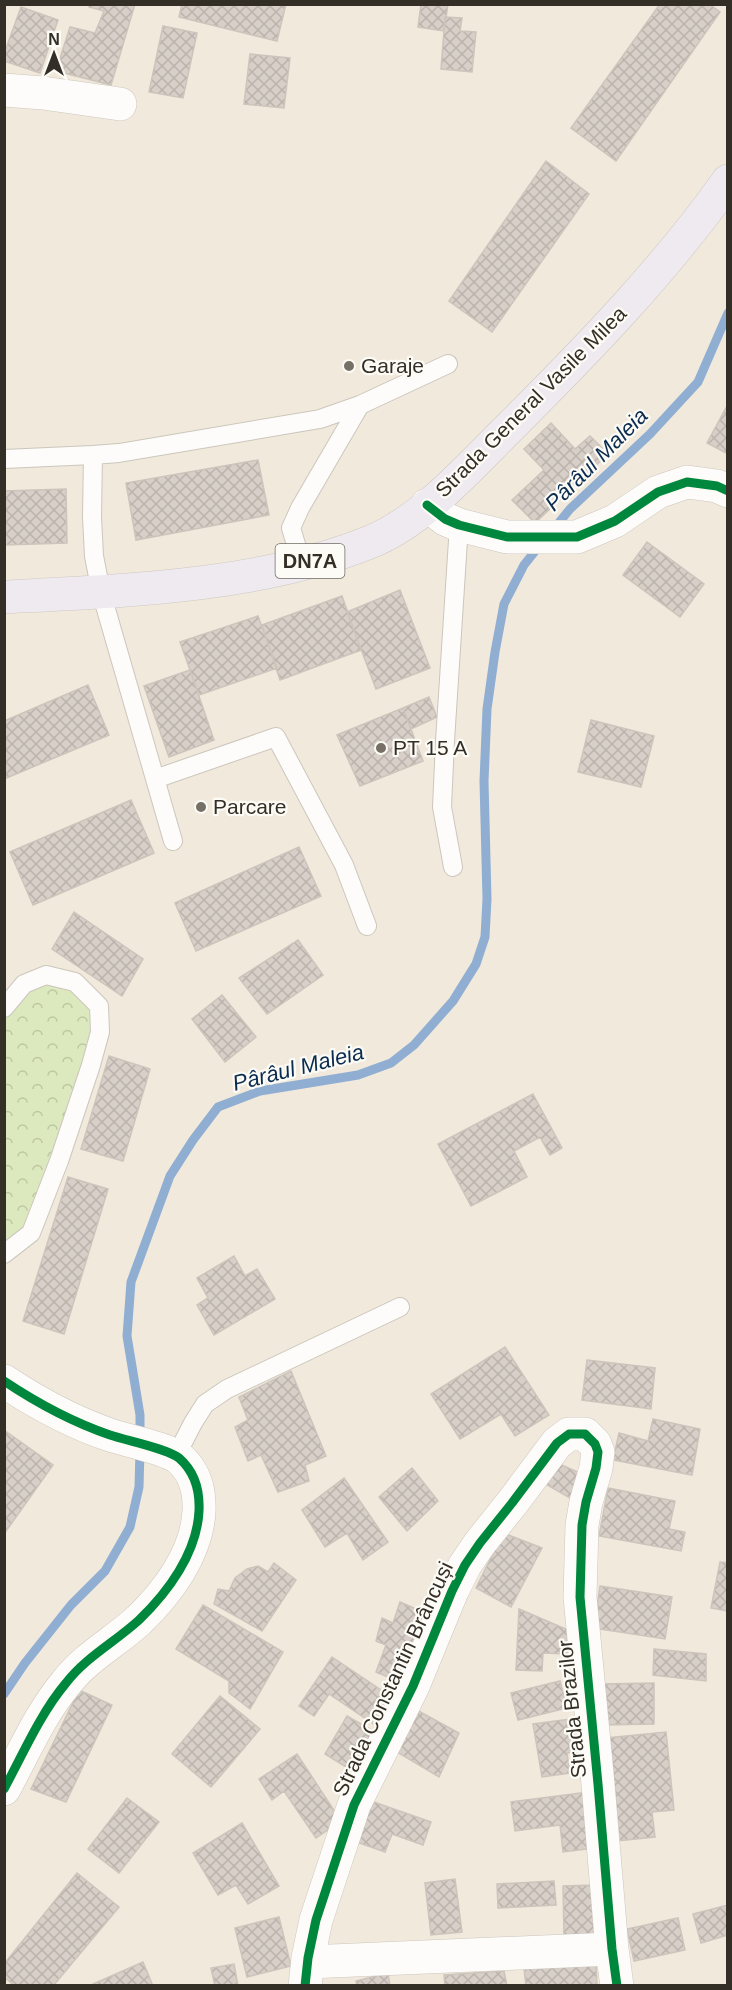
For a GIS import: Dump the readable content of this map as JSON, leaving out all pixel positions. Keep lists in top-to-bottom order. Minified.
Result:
{"streets":{"main road":["Strada General Vasile Milea","DN7A"],"street":["Strada Constantin Brâncuși","Strada Brazilor"]},"crossings":[["Strada Constantin Brâncuși","Strada Brazilor"]],"water":["Pârâul Maleia"],"places":["Garaje","PT 15 A","Parcare"],"north":"top"}
